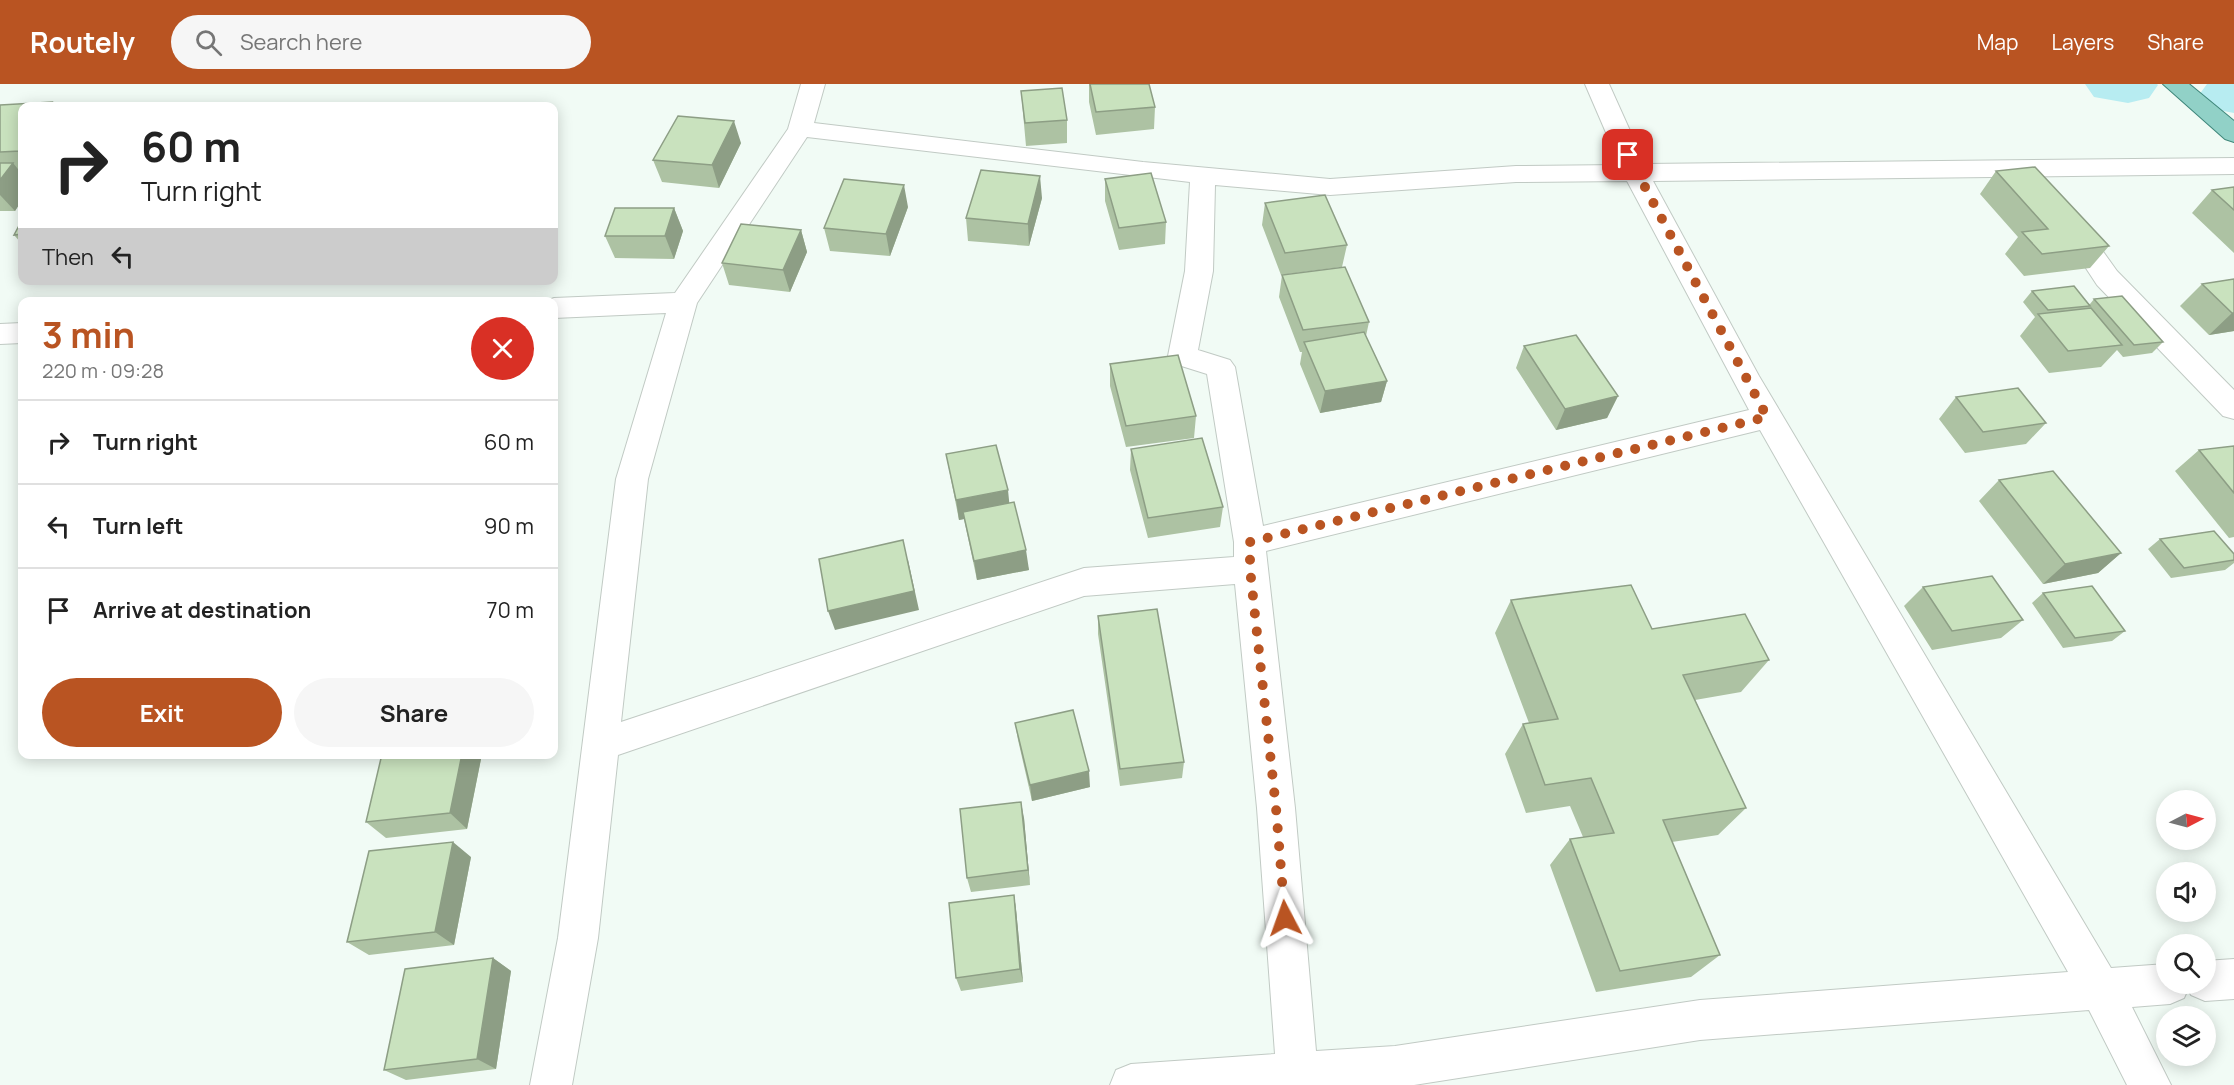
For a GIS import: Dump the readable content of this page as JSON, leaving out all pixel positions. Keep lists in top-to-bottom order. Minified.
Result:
{"north":"right","page":{"header":"Routely","search":"Search here","nav":["Map","Layers","Share"],"turn":["60 m","Turn right"],"then":"Then","heading":["3 min","220 m · 09:28"],"list":[{"name":"Turn right","value":"60 m"},{"name":"Turn left","value":"90 m"},{"name":"Arrive at destination","value":"70 m"}],"buttons":["Exit","Share"]}}
